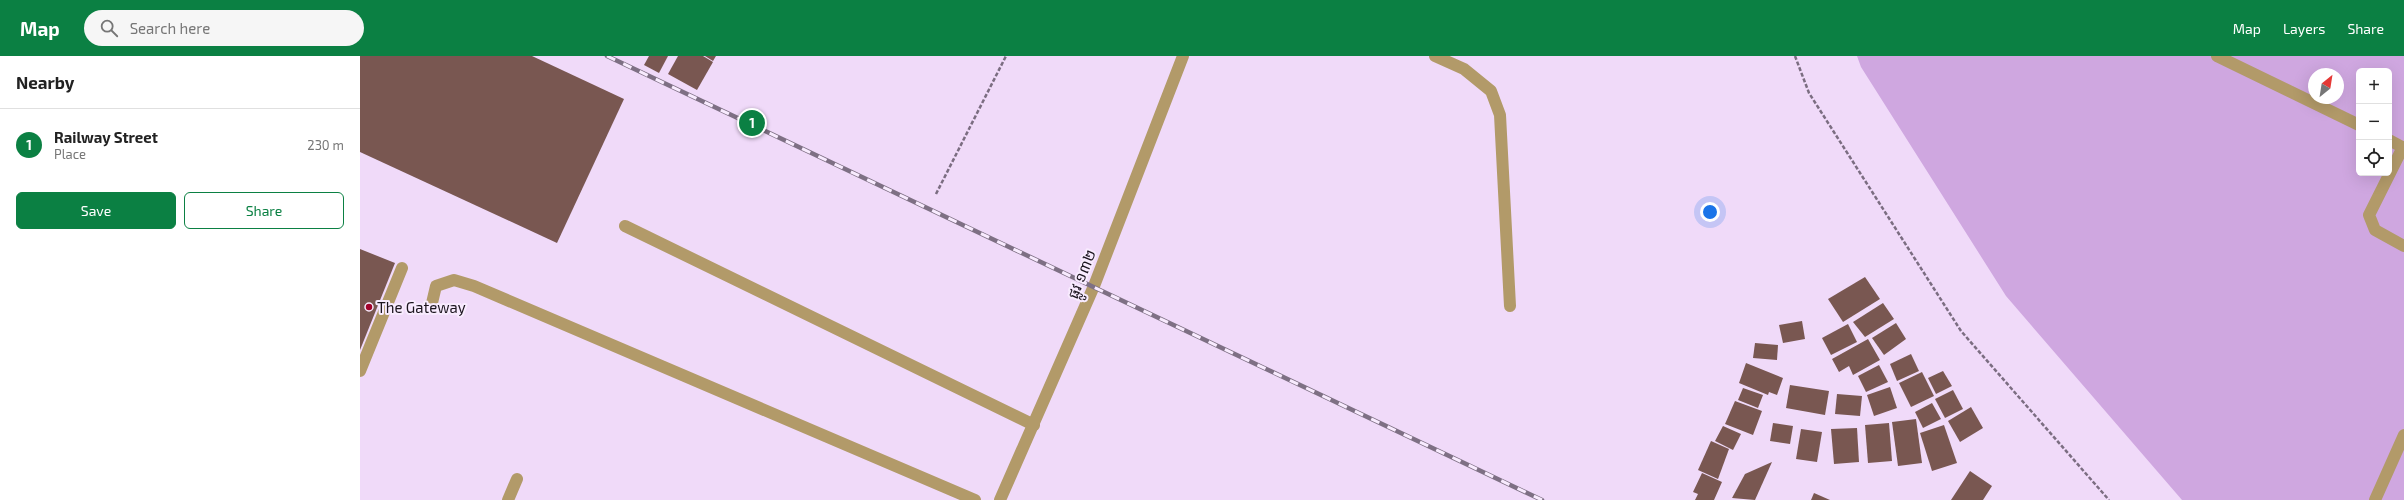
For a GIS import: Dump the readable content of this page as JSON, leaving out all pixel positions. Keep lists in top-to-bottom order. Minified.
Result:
{"streets":{"street":["ផ្លូវ ១៣២"]},"places":["The Gateway"],"north":"top right","page":{"header":"Map","search":"Search here","nav":["Map","Layers","Share"],"heading":"Nearby","map_buttons":["+","−"],"list":[{"mark":"1","name":"Railway Street","note":"Place","value":"230 m"}],"pins":"1","buttons":["Save","Share"]}}
